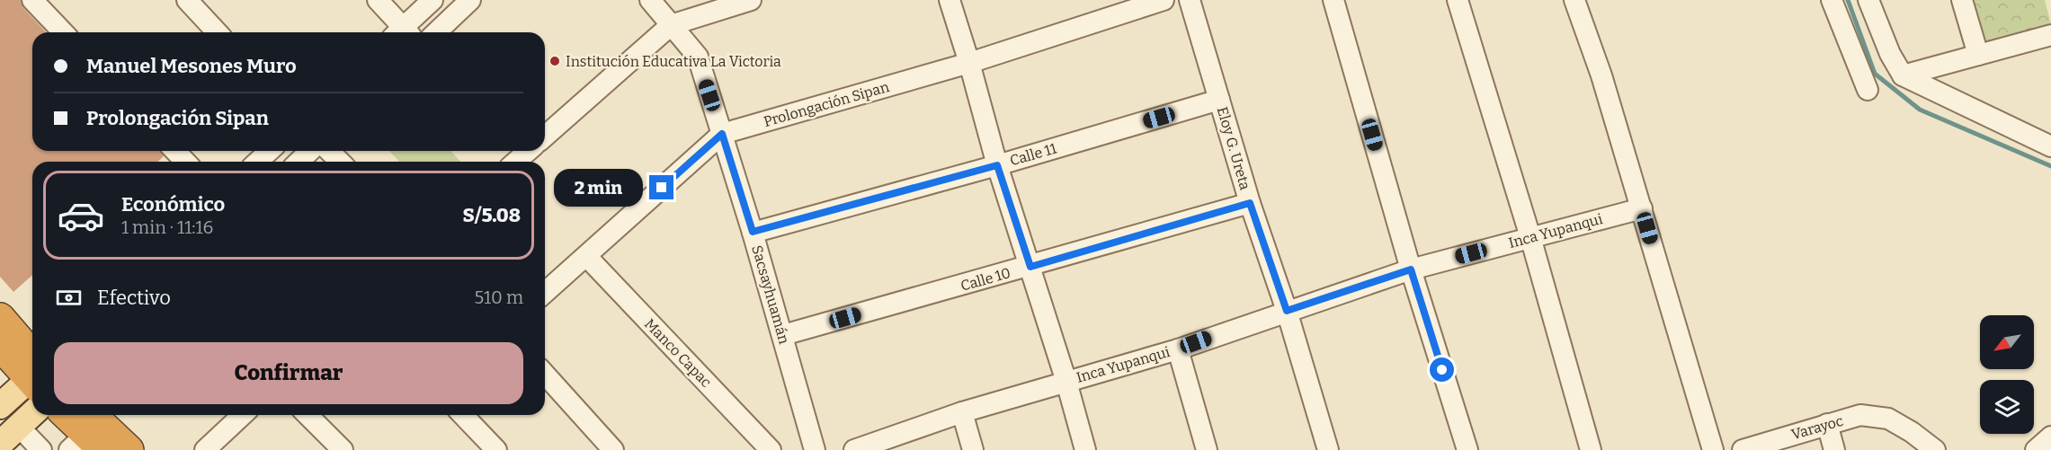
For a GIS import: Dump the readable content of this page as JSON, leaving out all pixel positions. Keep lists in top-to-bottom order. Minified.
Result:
{"streets":{"street":["Prolongación Sipan","Eloy G. Ureta","Calle 11","Inca Yupanqui","Calle 10","Sacsayhuamán","Manco Capac","Varayoc"]},"crossings":[["Prolongación Sipan","Sacsayhuamán"],["Prolongación Sipan","Manco Capac"],["Eloy G. Ureta","Calle 11"],["Eloy G. Ureta","Inca Yupanqui"],["Eloy G. Ureta","Calle 10"],["Calle 11","Sacsayhuamán"],["Calle 10","Sacsayhuamán"]],"places":["Institución Educativa La Victoria"],"north":"bottom left","page":{"banner":["Manuel Mesones Muro","Prolongación Sipan"],"bubble":"2 min","list":[{"name":"Económico","note":"1 min · 11:16","value":"S/5.08"}],"pay":["Efectivo","510 m"],"buttons":"Confirmar"}}
